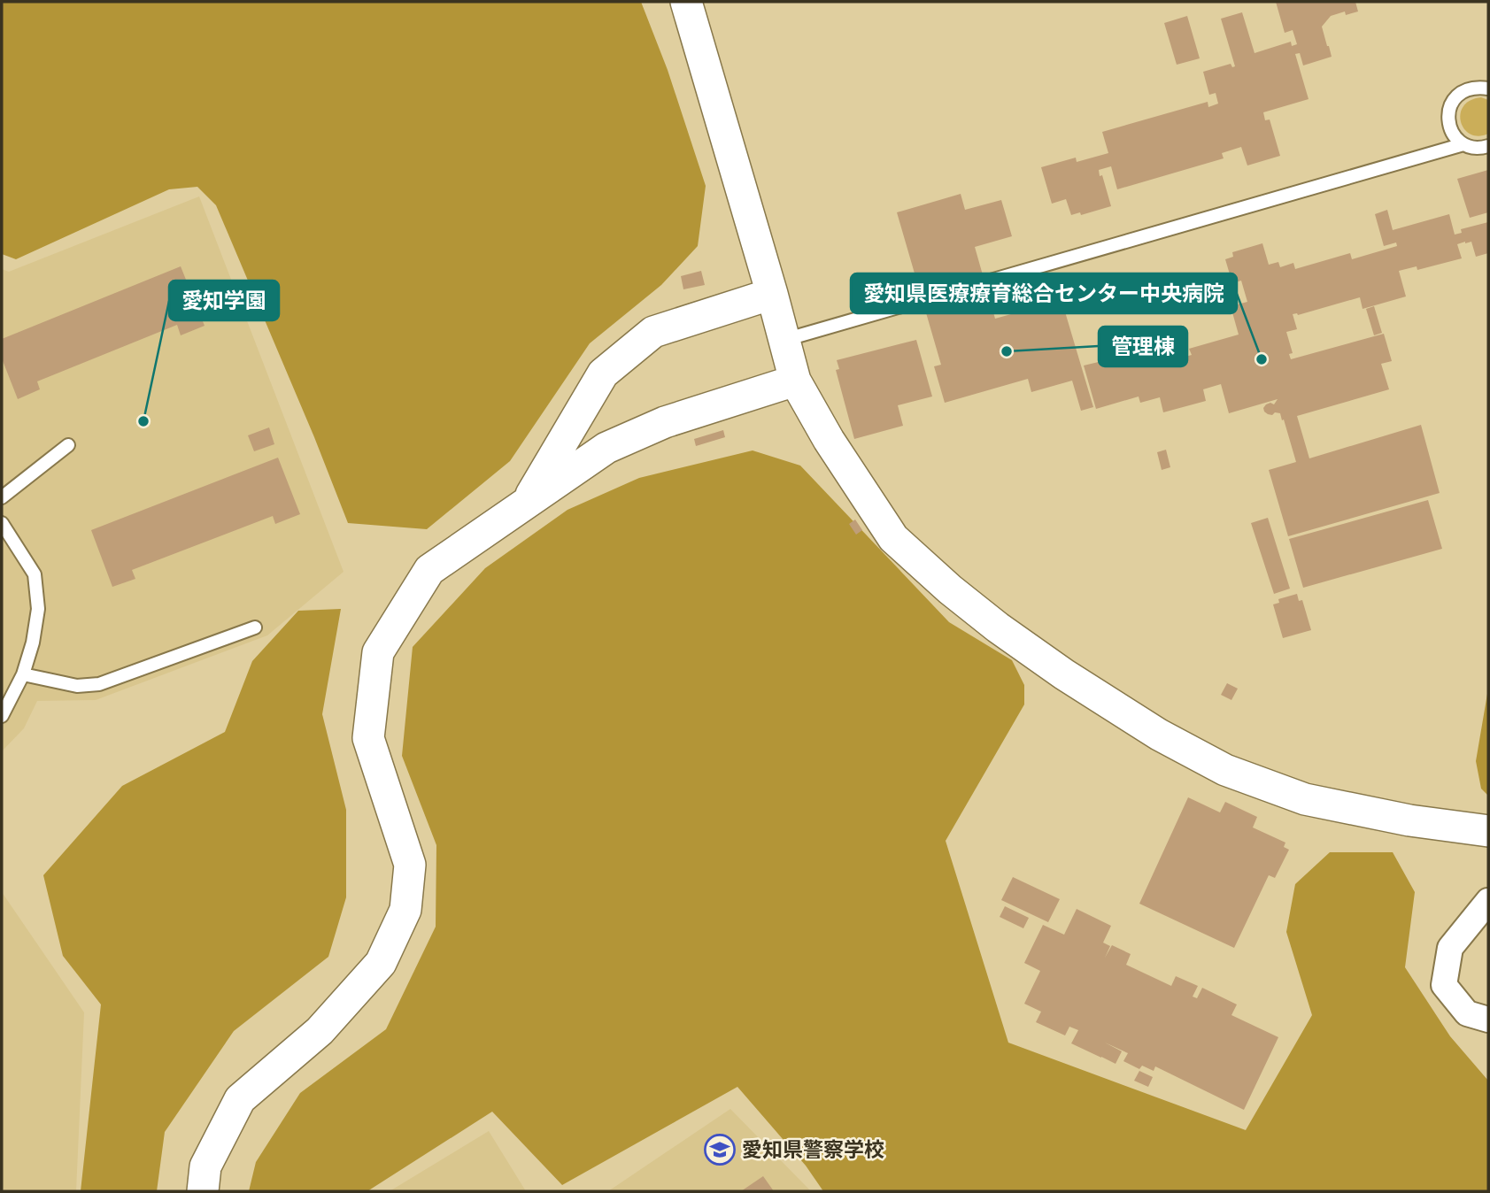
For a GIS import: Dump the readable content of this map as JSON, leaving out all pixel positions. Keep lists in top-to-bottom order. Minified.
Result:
{"places":{"other":["管理棟","愛知県医療療育総合センター中央病院","愛知学園"],"school or university":["愛知県警察学校"]}}
